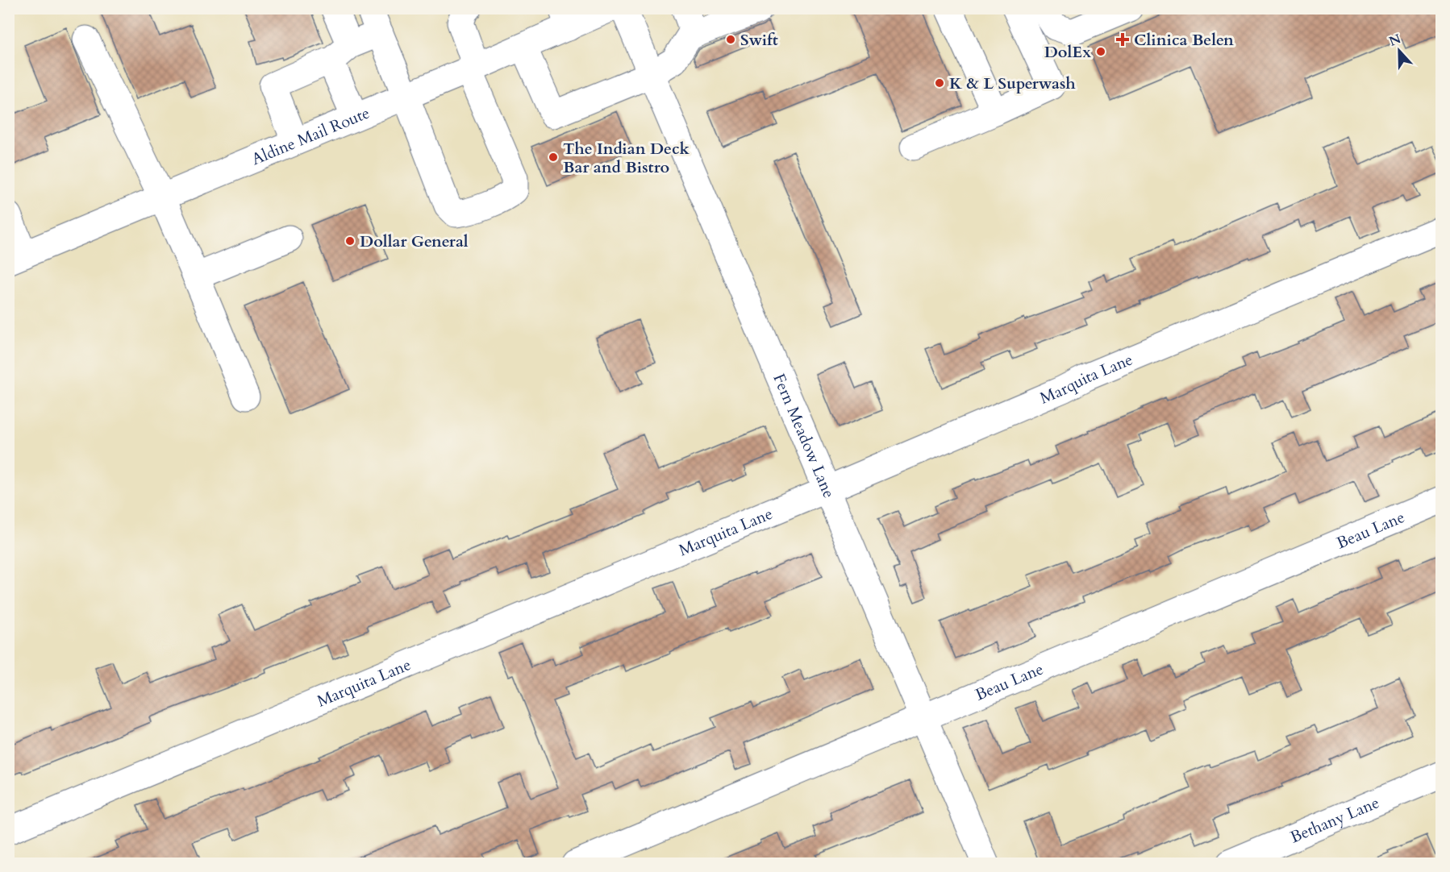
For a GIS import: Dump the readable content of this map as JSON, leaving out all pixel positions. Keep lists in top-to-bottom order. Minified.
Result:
{"streets":{"street":["Aldine Mail Route","Marquita Lane","Fern Meadow Lane","Beau Lane","Bethany Lane"]},"crossings":[["Marquita Lane","Fern Meadow Lane"],["Fern Meadow Lane","Beau Lane"]],"places":{"other":["Swift","DolEx","K & L Superwash","The Indian Deck Bar and Bistro","Dollar General"],"health":["Clinica Belen"]},"north":"top"}
